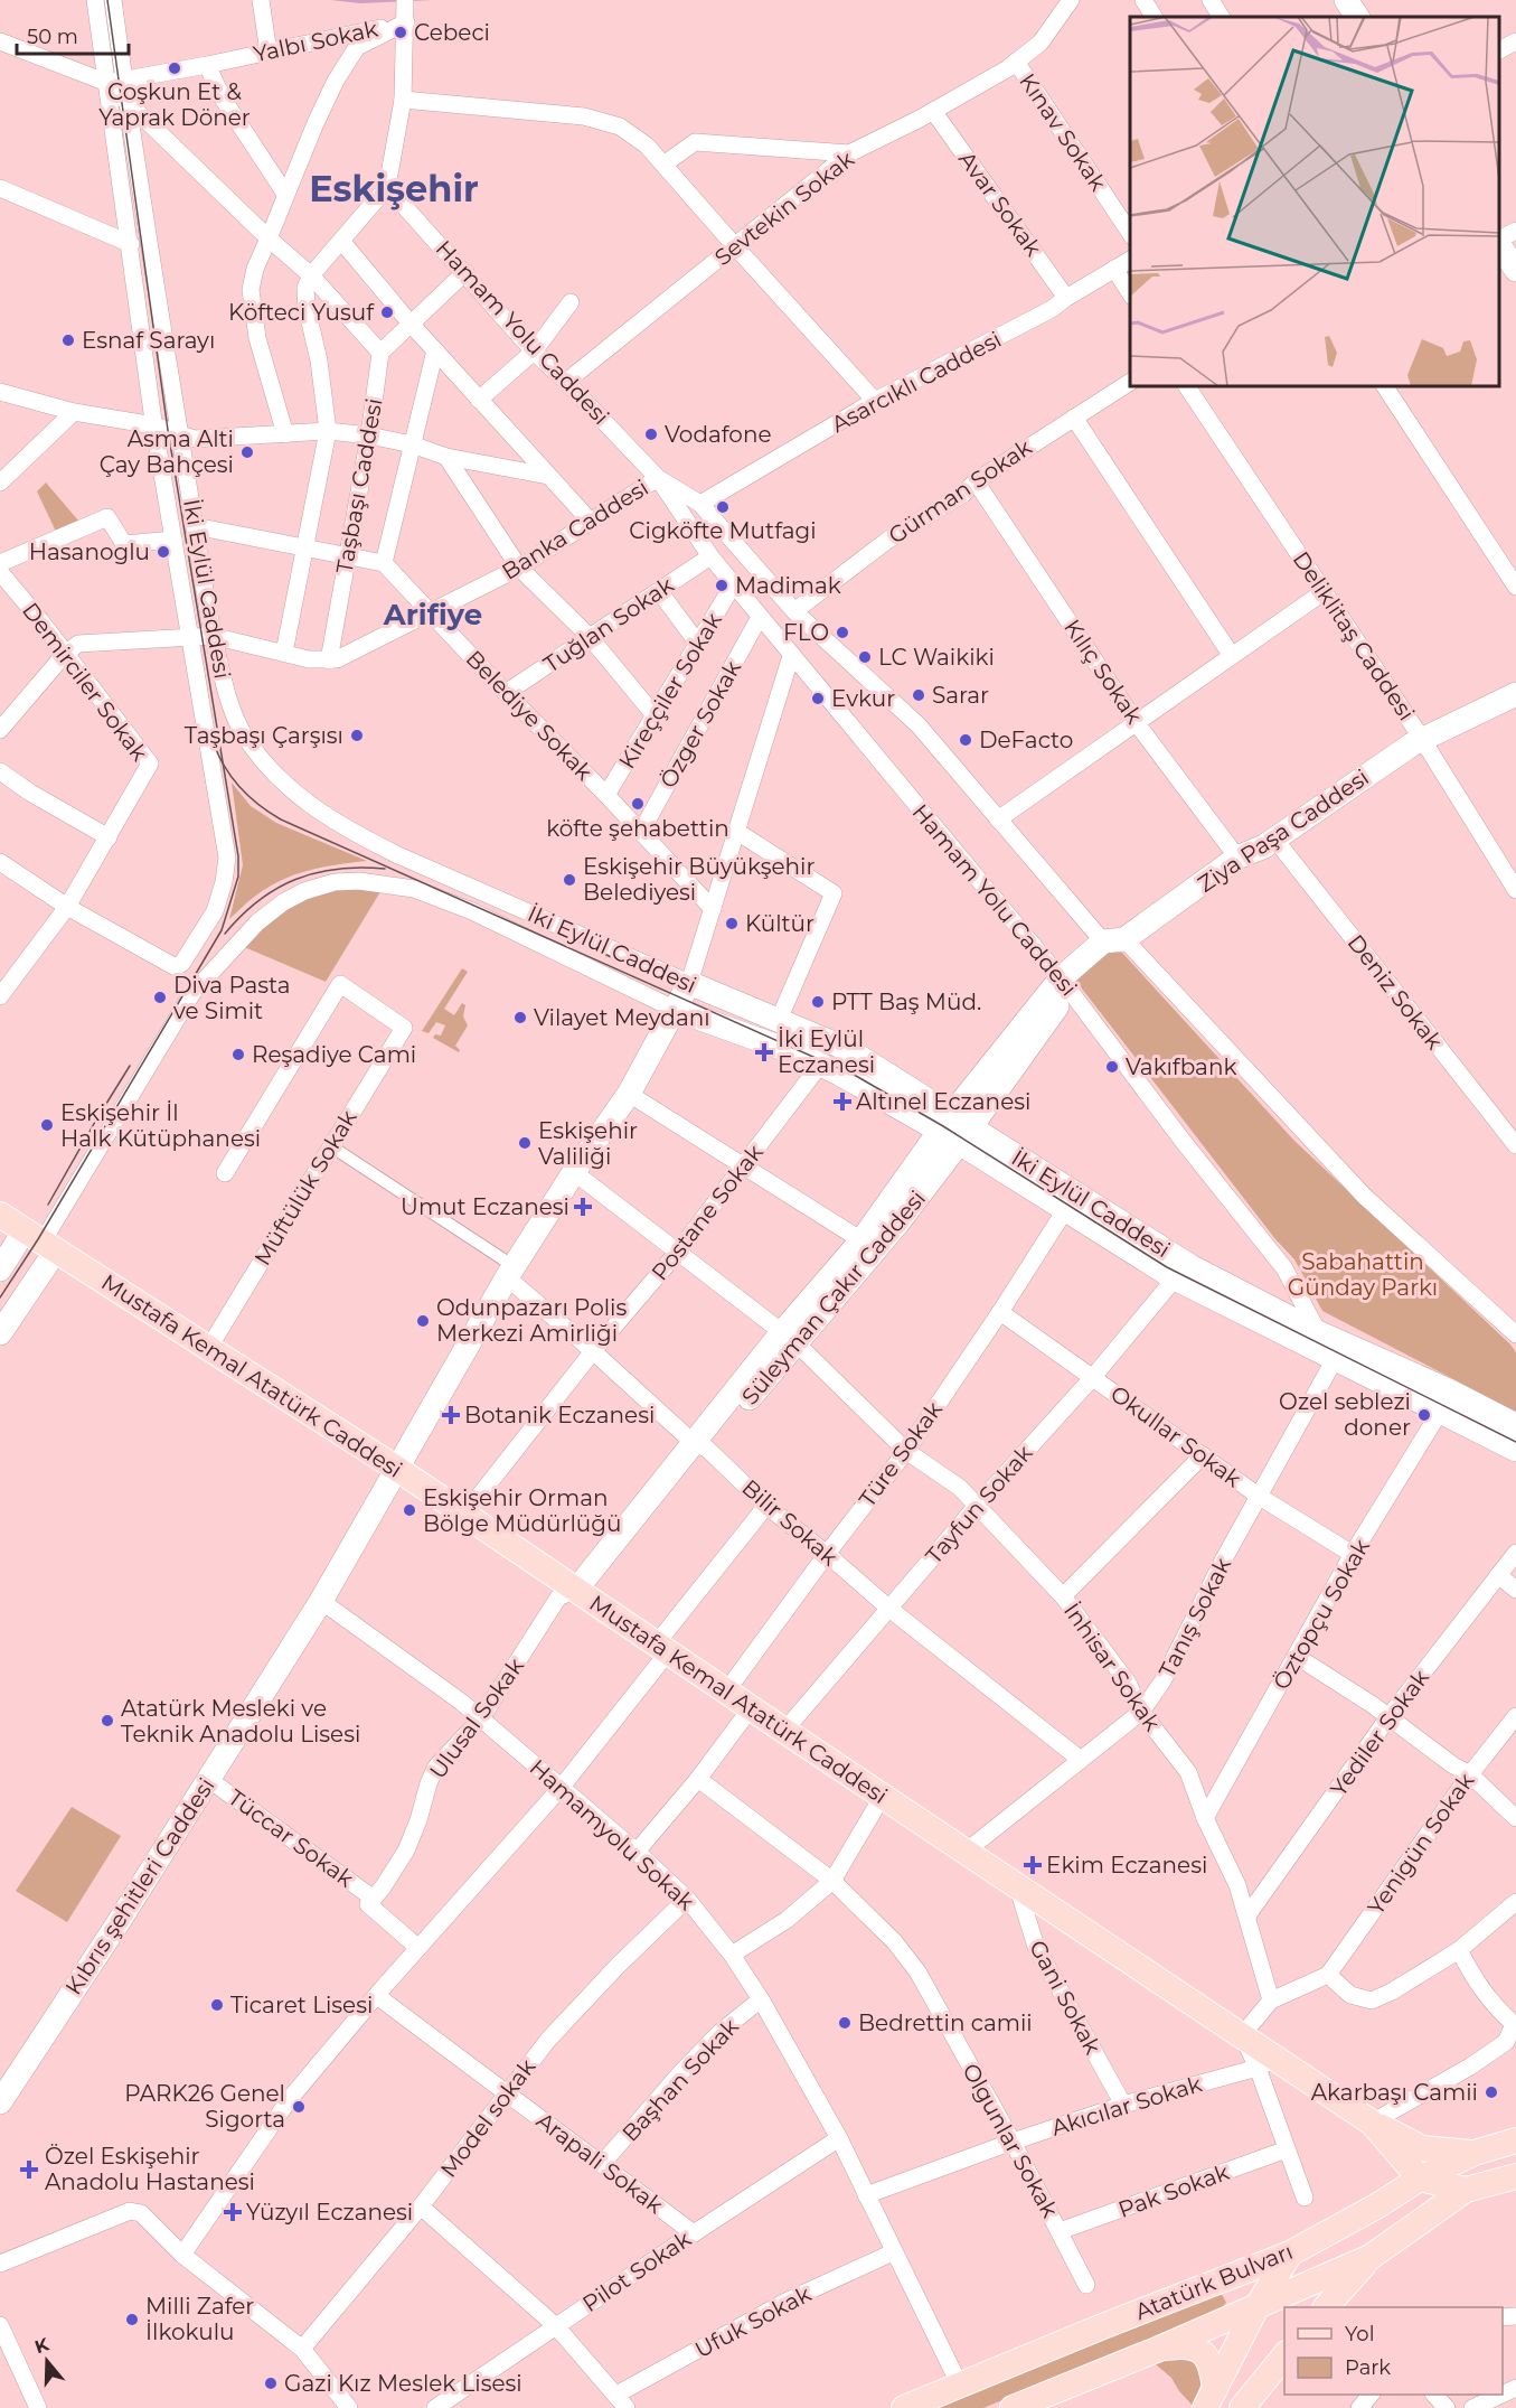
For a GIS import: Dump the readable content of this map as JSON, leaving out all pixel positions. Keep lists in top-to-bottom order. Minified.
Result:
{"streets":{"main road":["İki Eylül Caddesi","Ziya Paşa Caddesi","Süleyman Çakır Caddesi","Mustafa Kemal Atatürk Caddesi","Kıbrıs şehitleri Caddesi","Atatürk Bulvarı"],"street":["Yalbı Sokak","Kınav Sokak","Avar Sokak","Sevtekin Sokak","Hamam Yolu Caddesi","Asarcıklı Caddesi","Taşbaşı Caddesi","Gürman Sokak","Banka Caddesi","Tuğlan Sokak","Deliklitaş Caddesi","Kılıç Sokak","Demirciler Sokak","Kireççiler Sokak","Belediye Sokak","Özger Sokak","Deniz Sokak","Müftülük Sokak","Postane Sokak","Okullar Sokak","Türe Sokak","Tayfun Sokak","Bilir Sokak","Öztopçu Sokak","Tanış Sokak","İnhisar Sokak","Ulusal Sokak","Yediler Sokak","Hamamyolu Sokak","Tüccar Sokak","Yenigün Sokak","Gani Sokak","Başhan Sokak","Akıcılar Sokak","Model sokak","Olgunlar Sokak","Arapali Sokak","Pak Sokak","Pilot Sokak","Ufuk Sokak"]},"crossings":[["Yalbı Sokak","İki Eylül Caddesi"],["Kınav Sokak","Sevtekin Sokak"],["Avar Sokak","Sevtekin Sokak"],["Avar Sokak","Asarcıklı Caddesi"],["Sevtekin Sokak","Hamam Yolu Caddesi"],["Hamam Yolu Caddesi","Asarcıklı Caddesi"],["Hamam Yolu Caddesi","Gürman Sokak"],["Hamam Yolu Caddesi","Banka Caddesi"],["Hamam Yolu Caddesi","İki Eylül Caddesi"],["Hamam Yolu Caddesi","Tuğlan Sokak"],["Hamam Yolu Caddesi","Kireççiler Sokak"],["Hamam Yolu Caddesi","Özger Sokak"],["Hamam Yolu Caddesi","Ziya Paşa Caddesi"],["Taşbaşı Caddesi","Banka Caddesi"],["Gürman Sokak","Kılıç Sokak"],["Banka Caddesi","İki Eylül Caddesi"],["Banka Caddesi","Demirciler Sokak"],["Banka Caddesi","Belediye Sokak"],["İki Eylül Caddesi","Demirciler Sokak"],["İki Eylül Caddesi","Ziya Paşa Caddesi"],["İki Eylül Caddesi","Postane Sokak"],["İki Eylül Caddesi","Süleyman Çakır Caddesi"],["İki Eylül Caddesi","Mustafa Kemal Atatürk Caddesi"],["İki Eylül Caddesi","Türe Sokak"],["İki Eylül Caddesi","Tayfun Sokak"],["İki Eylül Caddesi","Öztopçu Sokak"],["İki Eylül Caddesi","Tanış Sokak"],["Tuğlan Sokak","Belediye Sokak"],["Deliklitaş Caddesi","Ziya Paşa Caddesi"],["Kılıç Sokak","Ziya Paşa Caddesi"],["Kireççiler Sokak","Belediye Sokak"],["Belediye Sokak","Özger Sokak"],["Ziya Paşa Caddesi","Deniz Sokak"],["Ziya Paşa Caddesi","Süleyman Çakır Caddesi"],["Müftülük Sokak","Mustafa Kemal Atatürk Caddesi"],["Postane Sokak","Mustafa Kemal Atatürk Caddesi"],["Postane Sokak","Bilir Sokak"],["Postane Sokak","İnhisar Sokak"],["Süleyman Çakır Caddesi","Mustafa Kemal Atatürk Caddesi"],["Süleyman Çakır Caddesi","Bilir Sokak"],["Süleyman Çakır Caddesi","İnhisar Sokak"],["Süleyman Çakır Caddesi","Ulusal Sokak"],["Mustafa Kemal Atatürk Caddesi","Türe Sokak"],["Mustafa Kemal Atatürk Caddesi","Tayfun Sokak"],["Mustafa Kemal Atatürk Caddesi","Tanış Sokak"],["Mustafa Kemal Atatürk Caddesi","Ulusal Sokak"],["Mustafa Kemal Atatürk Caddesi","Gani Sokak"],["Mustafa Kemal Atatürk Caddesi","Akıcılar Sokak"],["Mustafa Kemal Atatürk Caddesi","Atatürk Bulvarı"],["Okullar Sokak","Türe Sokak"],["Okullar Sokak","Tayfun Sokak"],["Okullar Sokak","Öztopçu Sokak"],["Okullar Sokak","Tanış Sokak"],["Türe Sokak","Bilir Sokak"],["Türe Sokak","İnhisar Sokak"],["Tayfun Sokak","Bilir Sokak"],["Tayfun Sokak","İnhisar Sokak"],["Bilir Sokak","Tanış Sokak"],["Öztopçu Sokak","İnhisar Sokak"],["Tanış Sokak","İnhisar Sokak"],["İnhisar Sokak","Yediler Sokak"],["Ulusal Sokak","Hamamyolu Sokak"],["Ulusal Sokak","Tüccar Sokak"],["Hamamyolu Sokak","Kıbrıs şehitleri Caddesi"],["Hamamyolu Sokak","Başhan Sokak"],["Hamamyolu Sokak","Akıcılar Sokak"],["Hamamyolu Sokak","Model sokak"],["Hamamyolu Sokak","Pilot Sokak"],["Hamamyolu Sokak","Atatürk Bulvarı"],["Hamamyolu Sokak","Ufuk Sokak"],["Tüccar Sokak","Kıbrıs şehitleri Caddesi"],["Gani Sokak","Akıcılar Sokak"],["Başhan Sokak","Arapali Sokak"],["Akıcılar Sokak","Olgunlar Sokak"],["Model sokak","Arapali Sokak"],["Olgunlar Sokak","Pak Sokak"],["Arapali Sokak","Pilot Sokak"]],"districts":["Eskişehir","Arifiye"],"parks":["Sabahattin Günday Parkı"],"places":{"other":["Cebeci","Coşkun Et & Yaprak Döner","Köfteci Yusuf","Esnaf Sarayı","Vodafone","Asma Alti Çay Bahçesi","Cigköfte Mutfagi","Hasanoglu","Madimak","FLO","LC Waikiki","Sarar","Evkur","Taşbaşı Çarşısı","DeFacto","köfte şehabettin","Eskişehir Büyükşehir Belediyesi","Kültür","Diva Pasta ve Simit","PTT Baş Müd.","Vilayet Meydanı","Reşadiye Cami","Vakıfbank","Eskişehir İl Halk Kütüphanesi","Eskişehir Valiliği","Odunpazarı Polis Merkezi Amirliği","Ozel seblezi doner","Eskişehir Orman Bölge Müdürlüğü","Atatürk Mesleki ve Teknik Anadolu Lisesi","Ticaret Lisesi","Bedrettin camii","Akarbaşı Camii","PARK26 Genel Sigorta","Milli Zafer İlkokulu","Gazi Kız Meslek Lisesi"],"health":["İki Eylül Eczanesi","Altınel Eczanesi","Umut Eczanesi","Botanik Eczanesi","Ekim Eczanesi","Özel Eskişehir Anadolu Hastanesi","Yüzyıl Eczanesi"]},"legend":["Yol","Park"],"scale_bar":"50 m","north":"top"}
